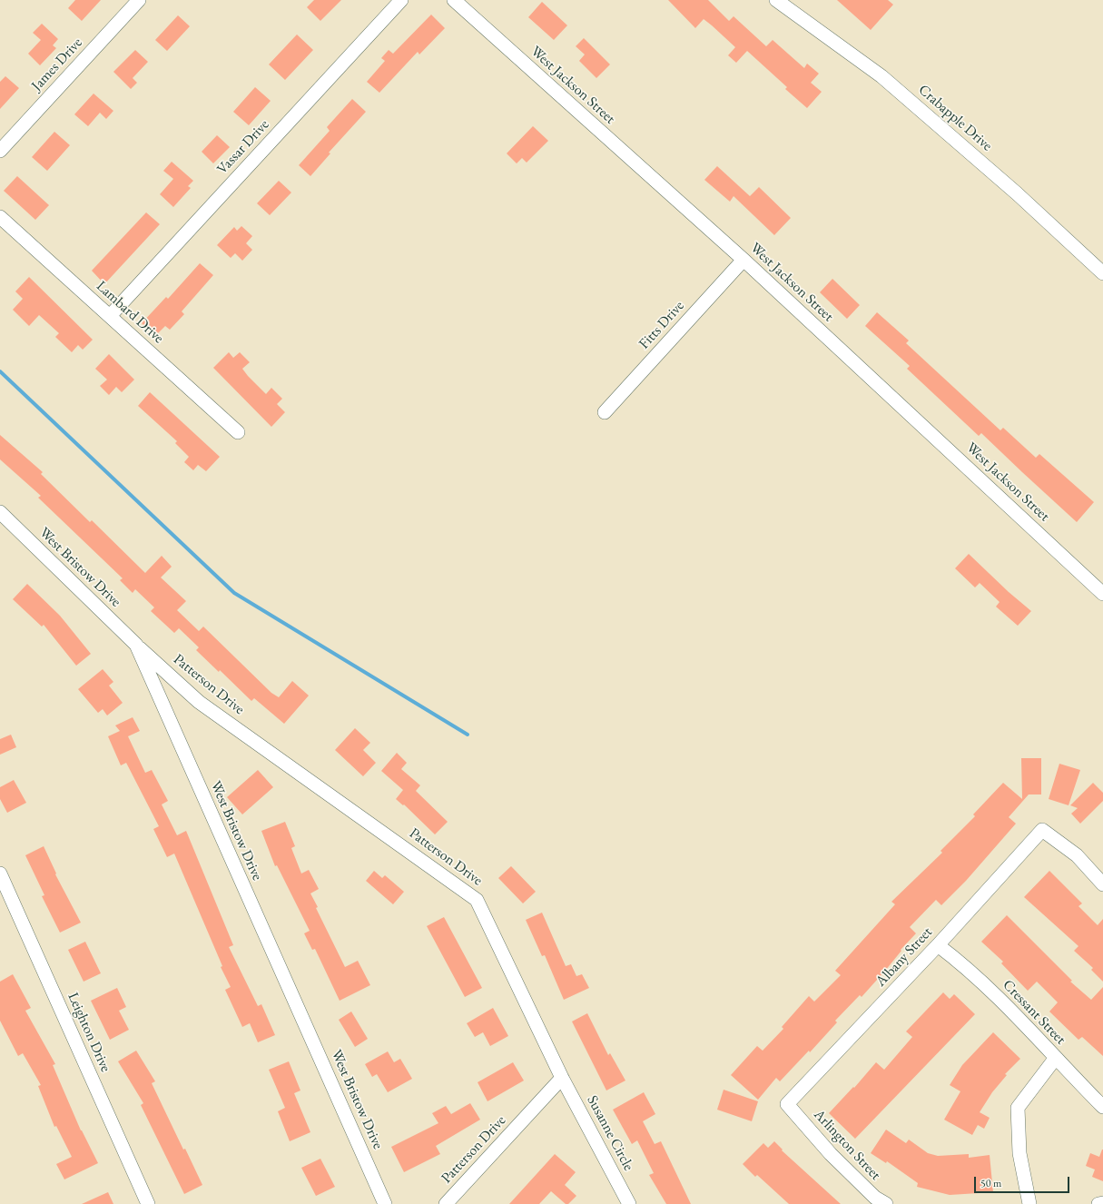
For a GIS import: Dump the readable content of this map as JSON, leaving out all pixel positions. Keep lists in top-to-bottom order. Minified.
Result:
{"streets":{"street":["James Drive","West Jackson Street","Crabapple Drive","Vassar Drive","Lambard Drive","Fitts Drive","West Bristow Drive","Patterson Drive","Albany Street","Cressant Street","Leighton Drive","Susanne Circle","Arlington Street"]},"crossings":[["West Jackson Street","Fitts Drive"],["Vassar Drive","Lambard Drive"],["West Bristow Drive","Patterson Drive"],["Patterson Drive","Susanne Circle"],["Albany Street","Cressant Street"],["Albany Street","Arlington Street"]],"scale_bar":"50 m"}
